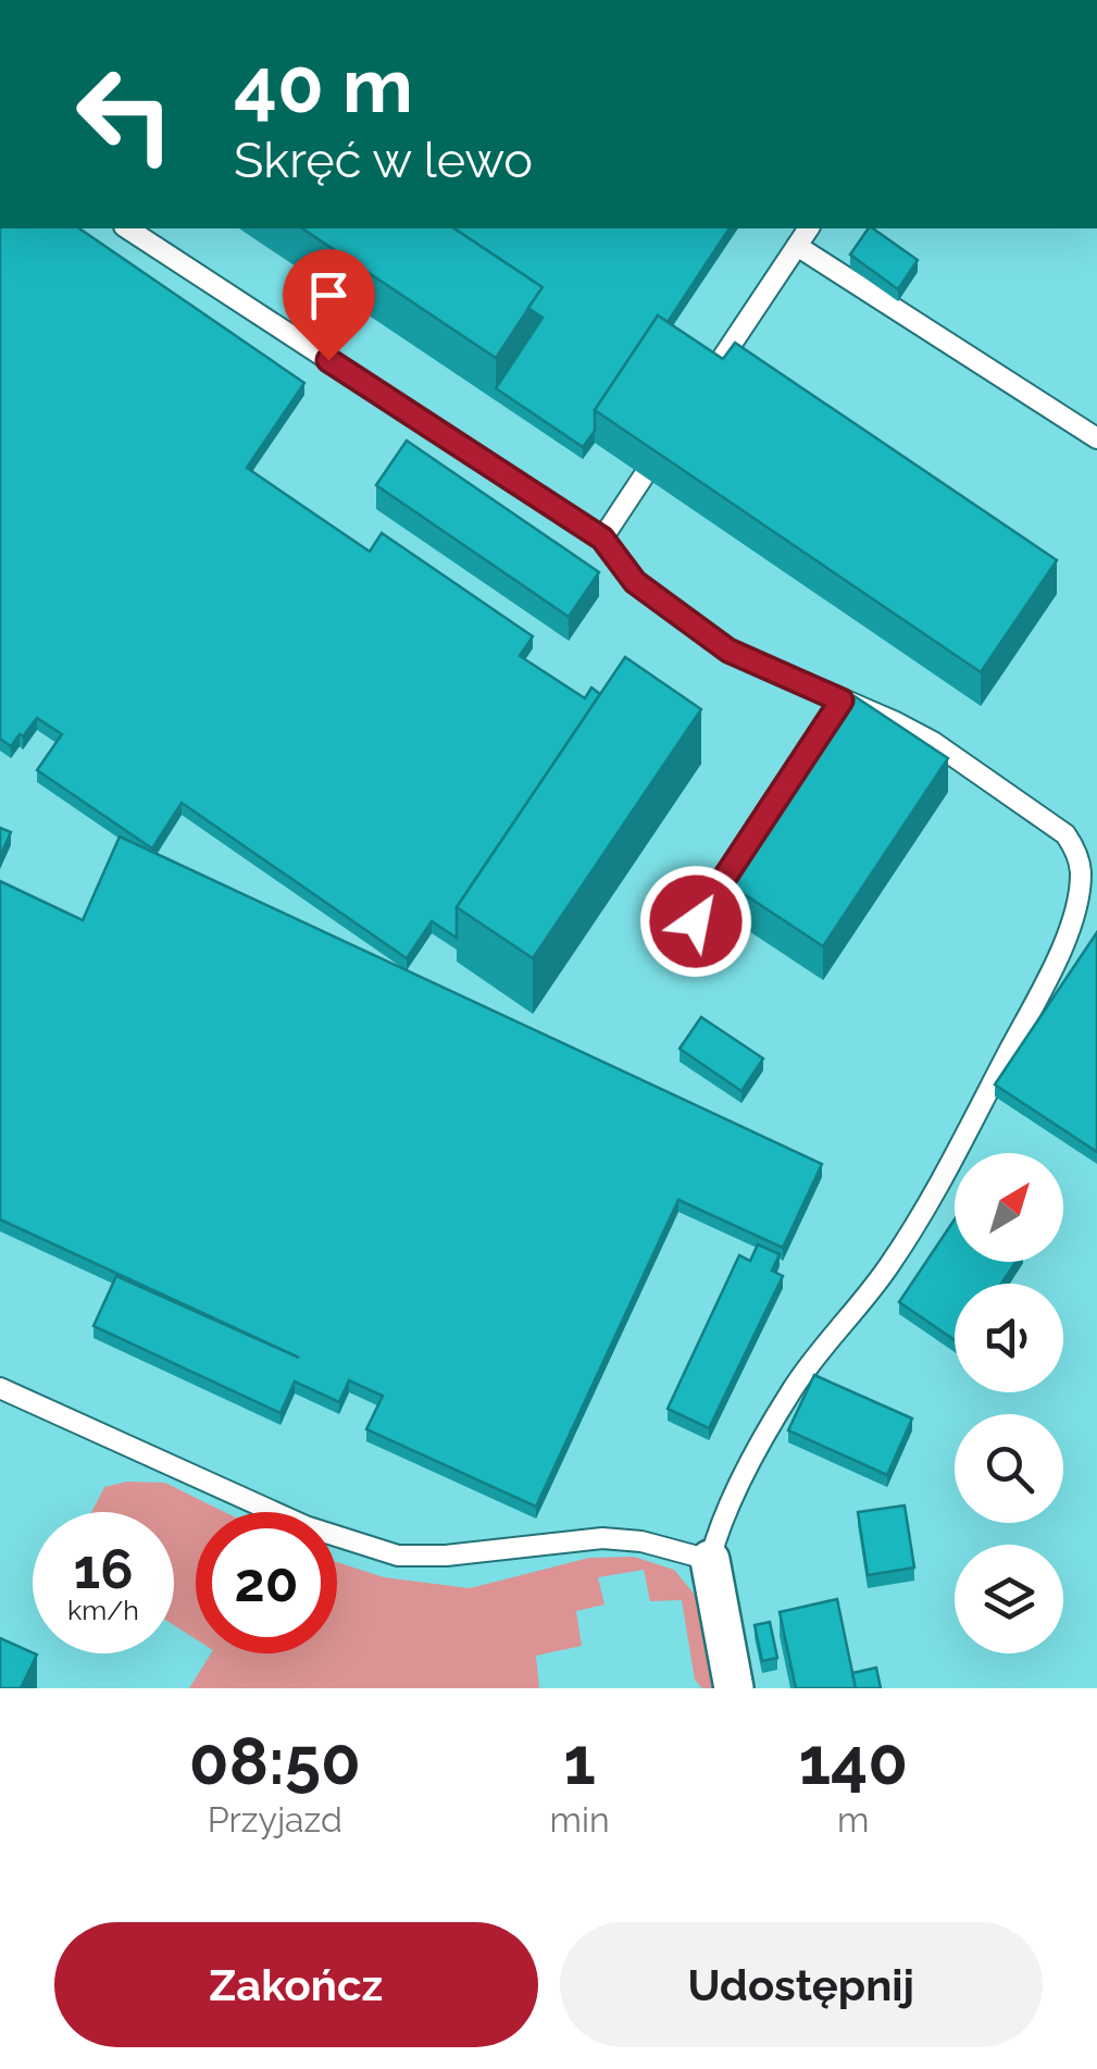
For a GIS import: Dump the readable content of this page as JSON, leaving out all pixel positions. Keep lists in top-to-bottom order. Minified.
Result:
{"north":"top right","page":{"turn":["40 m","Skręć w lewo"],"speed":"16 km/h","limit":"20","eta":["08:50","Przyjazd","1","min","140","m"],"buttons":["Zakończ","Udostępnij"]}}
